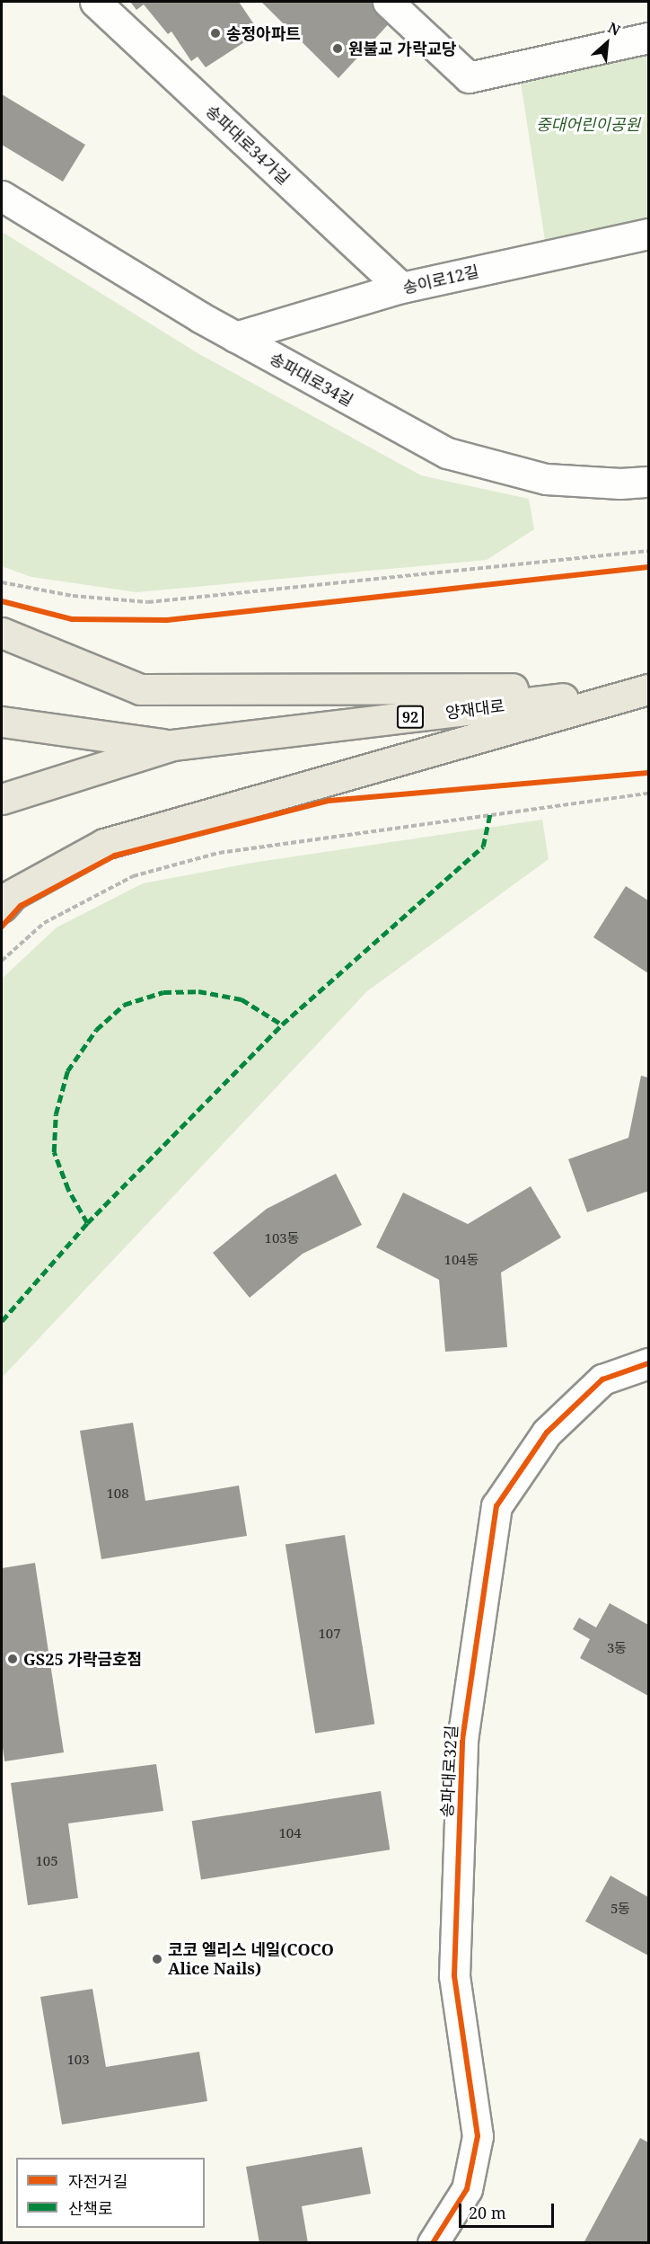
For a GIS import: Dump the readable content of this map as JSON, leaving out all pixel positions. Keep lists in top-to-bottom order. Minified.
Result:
{"streets":{"main road":["양재대로","92"],"street":["송파대로34가길","송이로12길","송파대로34길","송파대로32길"]},"crossings":[["송파대로34가길","송이로12길"],["송이로12길","송파대로34길"]],"parks":["중대어린이공원"],"places":["송정아파트","원불교 가락교당","GS25 가락금호점","코코 엘리스 네일(COCO Alice Nails)"],"house_numbers":["103동","104동","108","107","3동","104","105","5동","103"],"legend":["자전거길","산책로"],"scale_bar":"20 m","north":"top right"}
